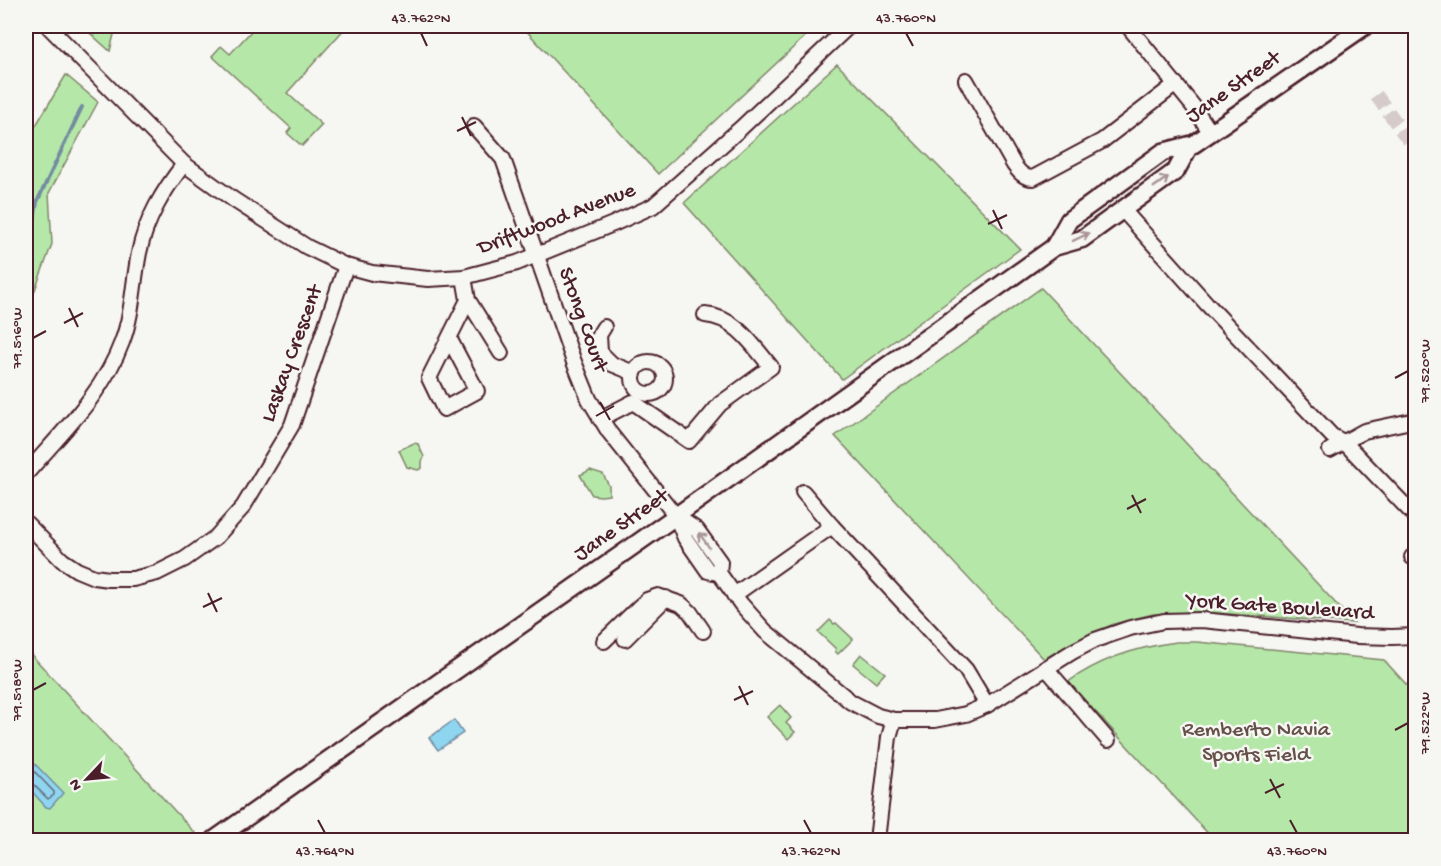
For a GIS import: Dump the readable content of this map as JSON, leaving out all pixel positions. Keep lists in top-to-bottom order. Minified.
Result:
{"streets":{"main road":["Jane Street"],"street":["Driftwood Avenue","Stong Court","Laskay Crescent","York Gate Boulevard"]},"crossings":[["Jane Street","Stong Court"],["Jane Street","York Gate Boulevard"],["Driftwood Avenue","Stong Court"],["Driftwood Avenue","Laskay Crescent"],["Stong Court","York Gate Boulevard"]],"parks":["Remberto Navia Sports Field"],"north":"bottom left","coordinates":["43.762°N","43.760°N","79.516°W","79.520°W","79.518°W","79.522°W","43.764°N"]}
